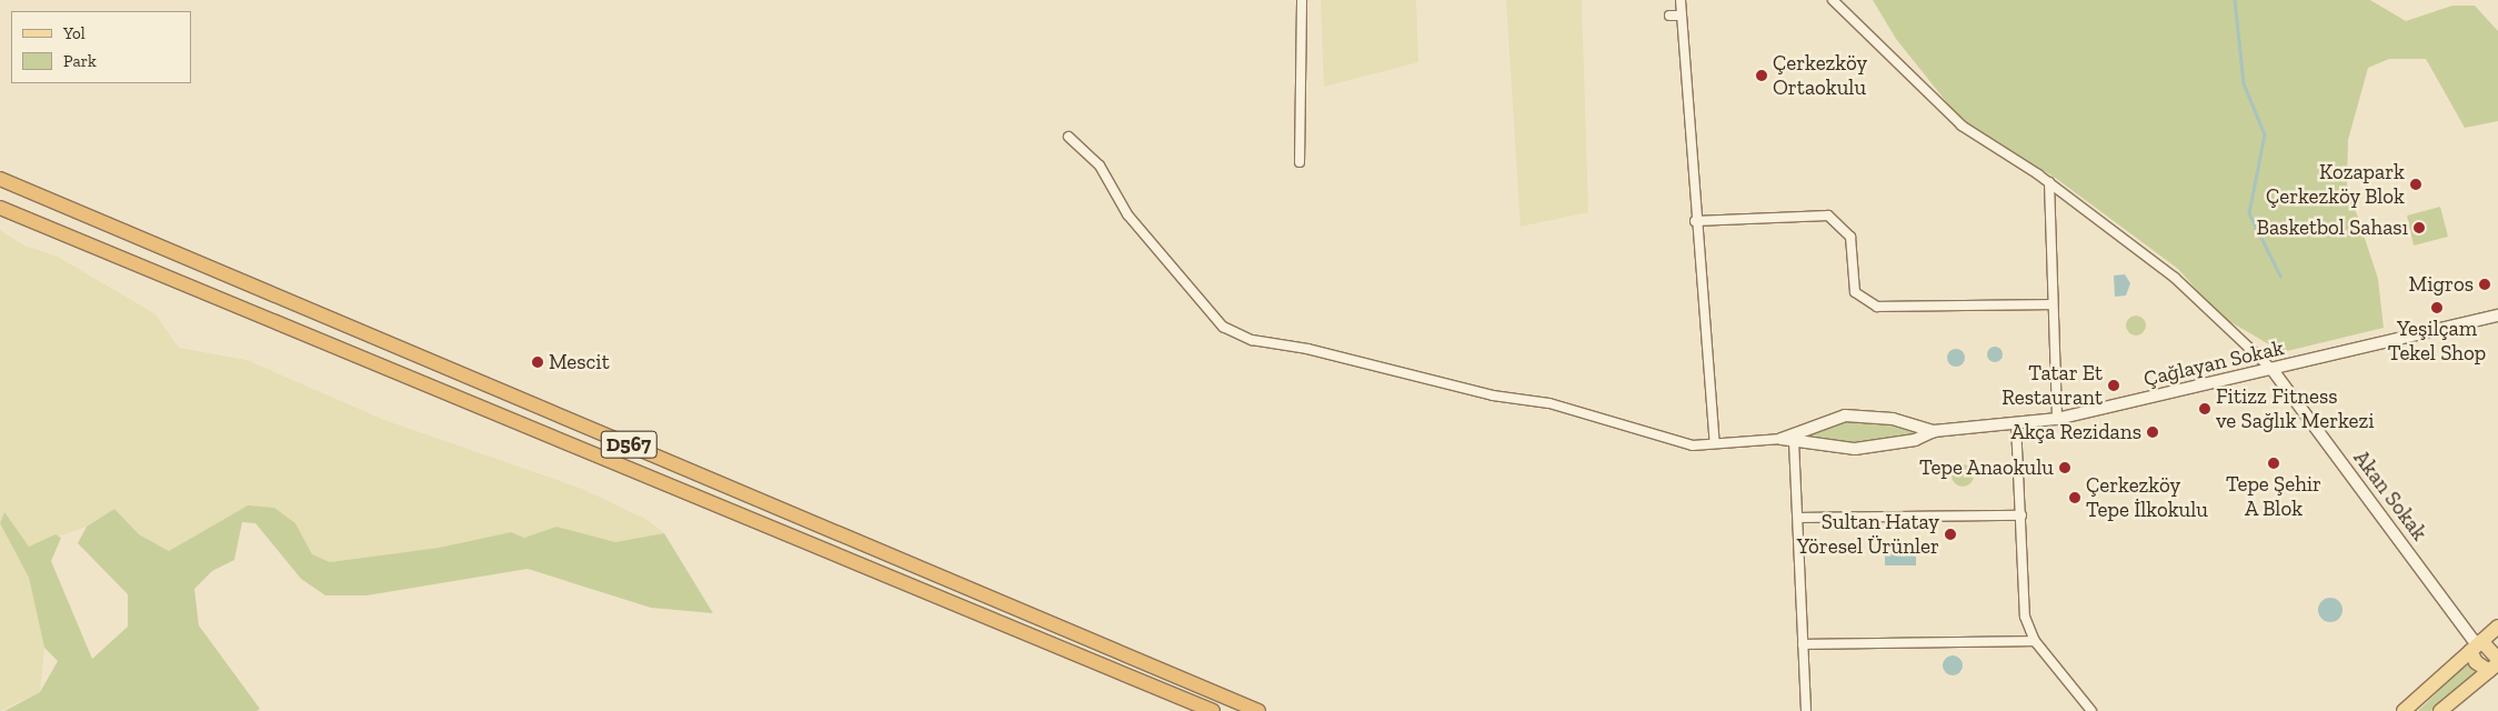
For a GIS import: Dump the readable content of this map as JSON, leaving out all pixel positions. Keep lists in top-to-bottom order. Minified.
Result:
{"streets":{"highway":["D567"],"street":["Çağlayan Sokak","Akan Sokak"]},"crossings":[["Çağlayan Sokak","Akan Sokak"]],"places":["Çerkezköy Ortaokulu","Kozapark Çerkezköy Blok","Basketbol Sahası","Migros","Yeşilçam Tekel Shop","Mescit","Tatar Et Restaurant","Fitizz Fitness ve Sağlık Merkezi","Akça Rezidans","Tepe Şehir A Blok","Tepe Anaokulu","Çerkezköy Tepe İlkokulu","Sultan Hatay Yöresel Ürünler"],"legend":["Yol","Park"]}
